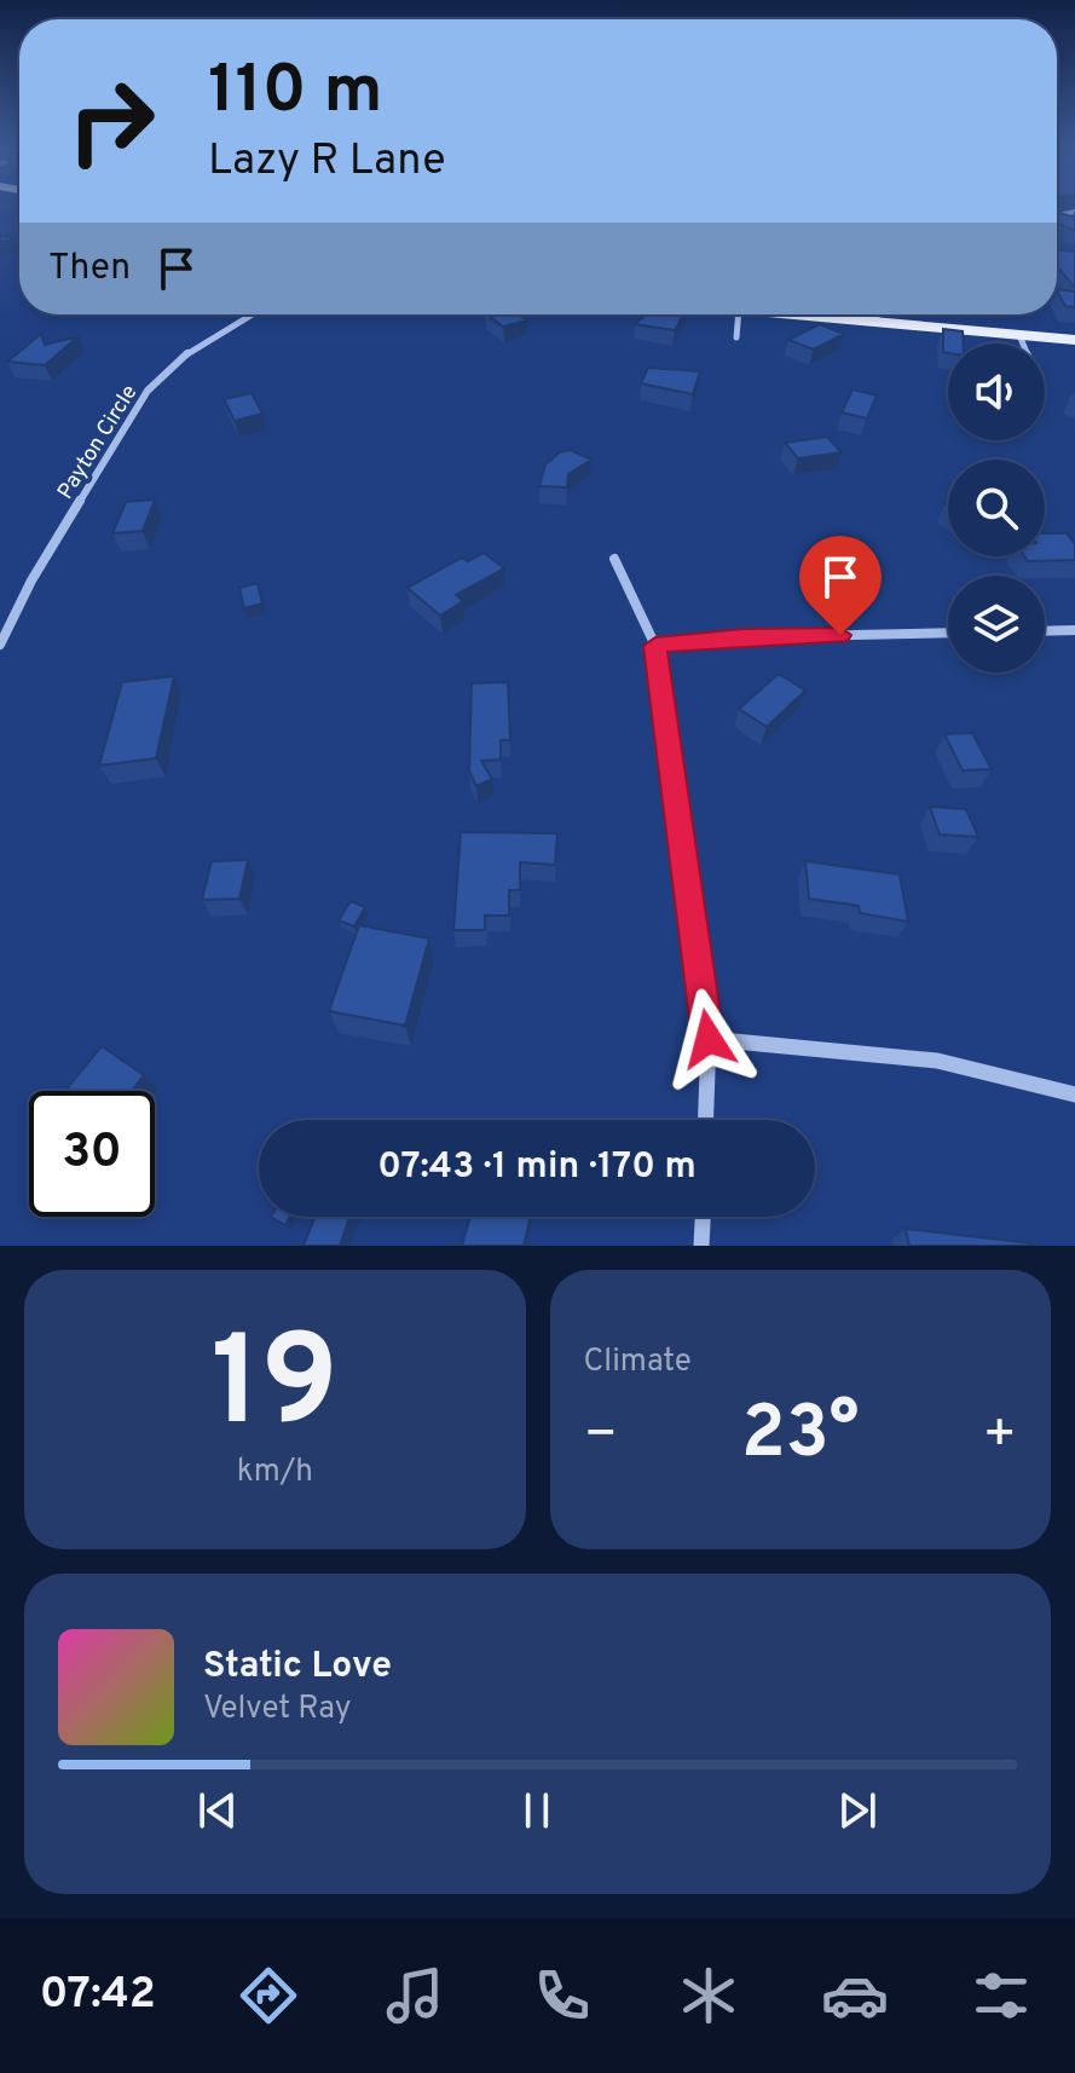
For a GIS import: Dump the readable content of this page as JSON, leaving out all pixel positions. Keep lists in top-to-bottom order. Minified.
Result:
{"streets":{"street":["Payton Circle"]},"page":{"turn":["110 m","Lazy R Lane"],"then":"Then","limit":"30","trip":"07:43 · 1 min · 170 m","tile":[["19","km/h"],"Climate"],"heat":["−","23°","+"],"song":["Static Love","Velvet Ray"],"tabs":"07:42"}}
